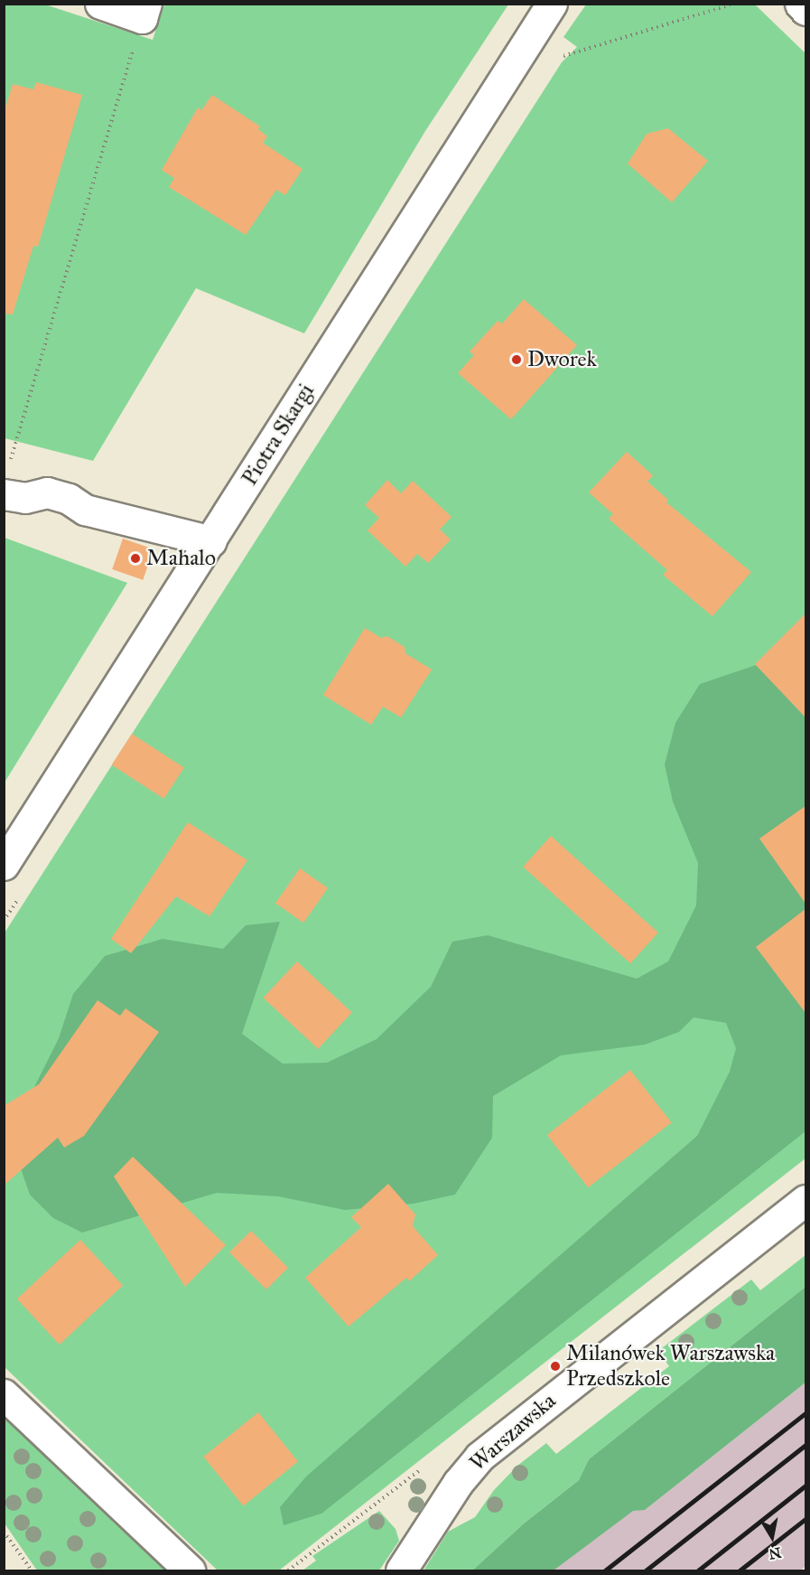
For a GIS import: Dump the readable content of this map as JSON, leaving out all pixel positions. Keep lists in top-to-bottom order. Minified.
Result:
{"streets":{"street":["Piotra Skargi","Warszawska"]},"places":["Dworek","Mahalo","Milanówek Warszawska Przedszkole"],"north":"bottom"}
